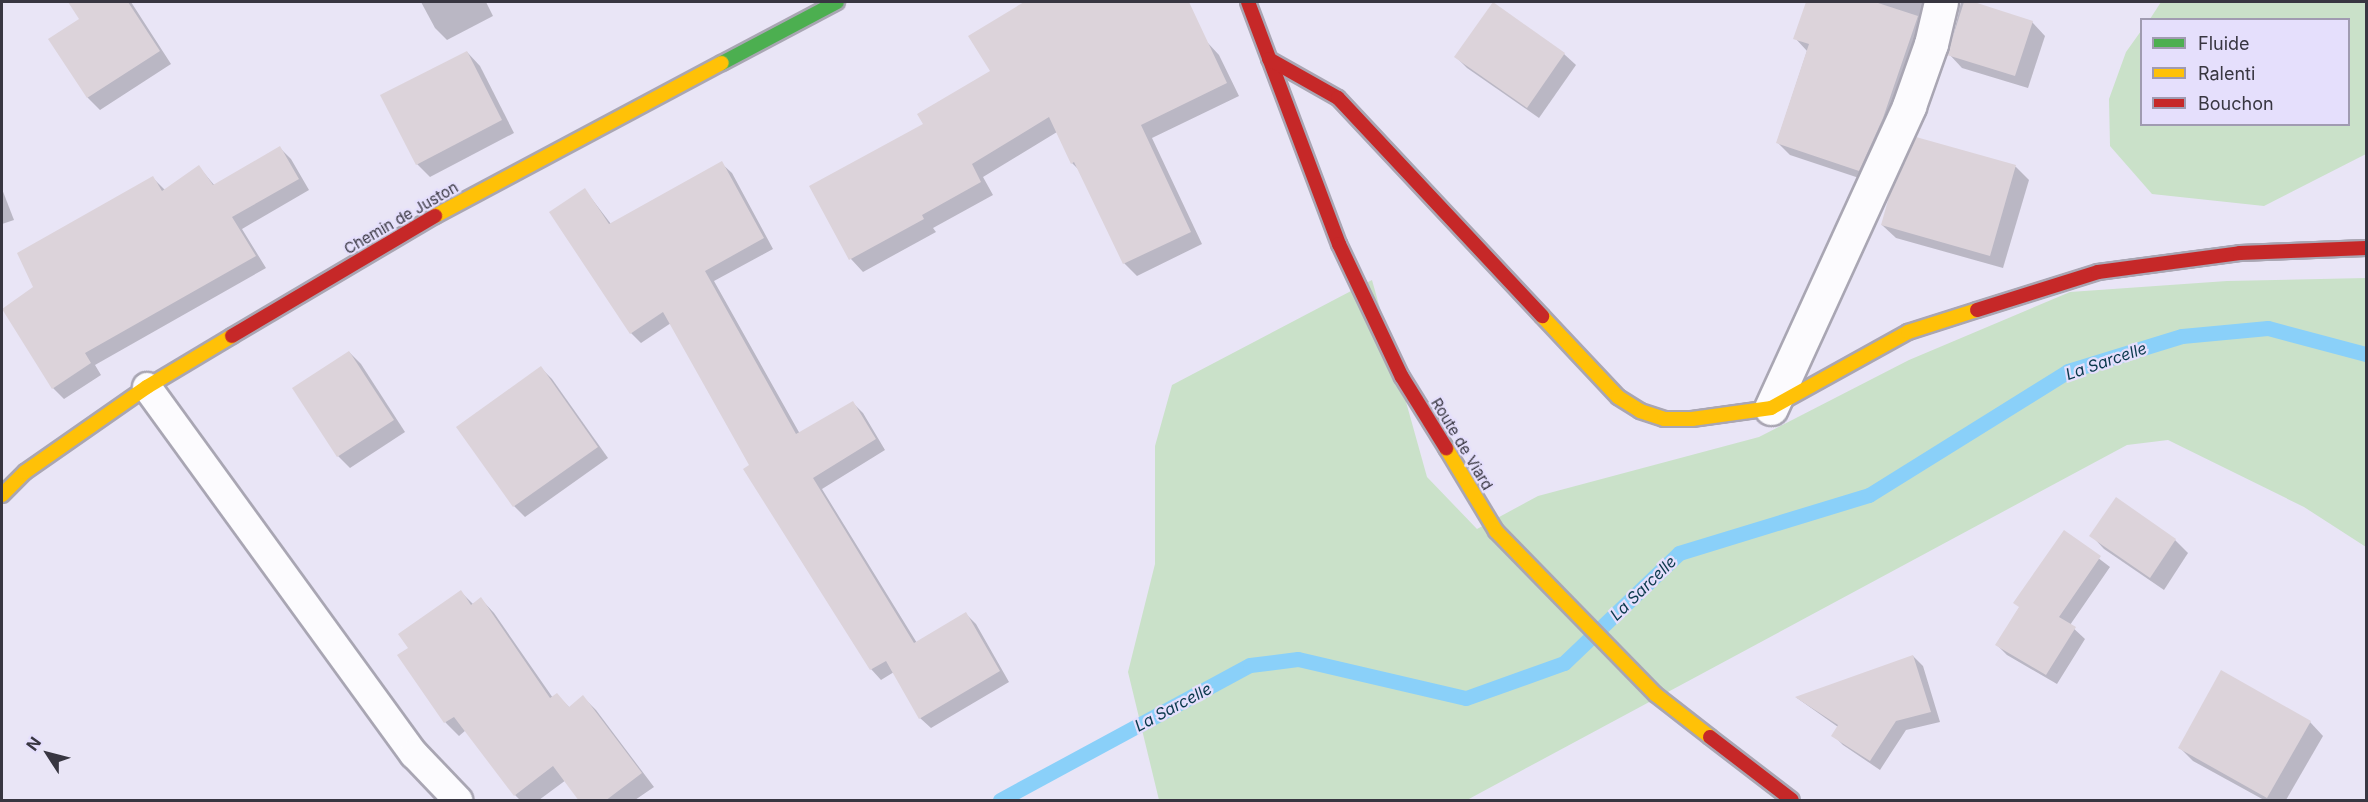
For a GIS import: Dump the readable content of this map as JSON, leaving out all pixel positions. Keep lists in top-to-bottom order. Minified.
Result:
{"streets":{"street":["Chemin de Juston","Route de Viard"]},"water":["La Sarcelle"],"legend":["Fluide","Ralenti","Bouchon"],"north":"top left"}
